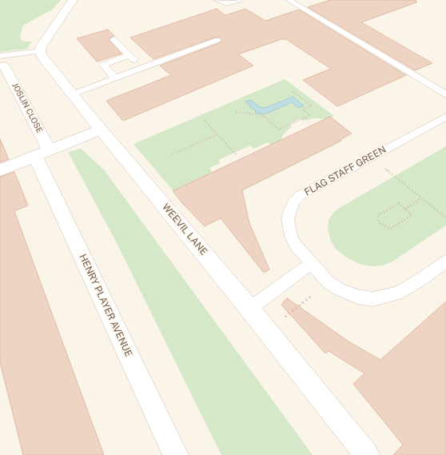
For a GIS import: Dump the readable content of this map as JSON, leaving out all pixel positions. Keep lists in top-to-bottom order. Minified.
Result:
{"streets":{"street":["JOSLIN CLOSE","WEEVIL LANE","HENRY PLAYER AVENUE"],"lane":["FLAG STAFF GREEN"]},"crossings":[["JOSLIN CLOSE","HENRY PLAYER AVENUE"]]}
